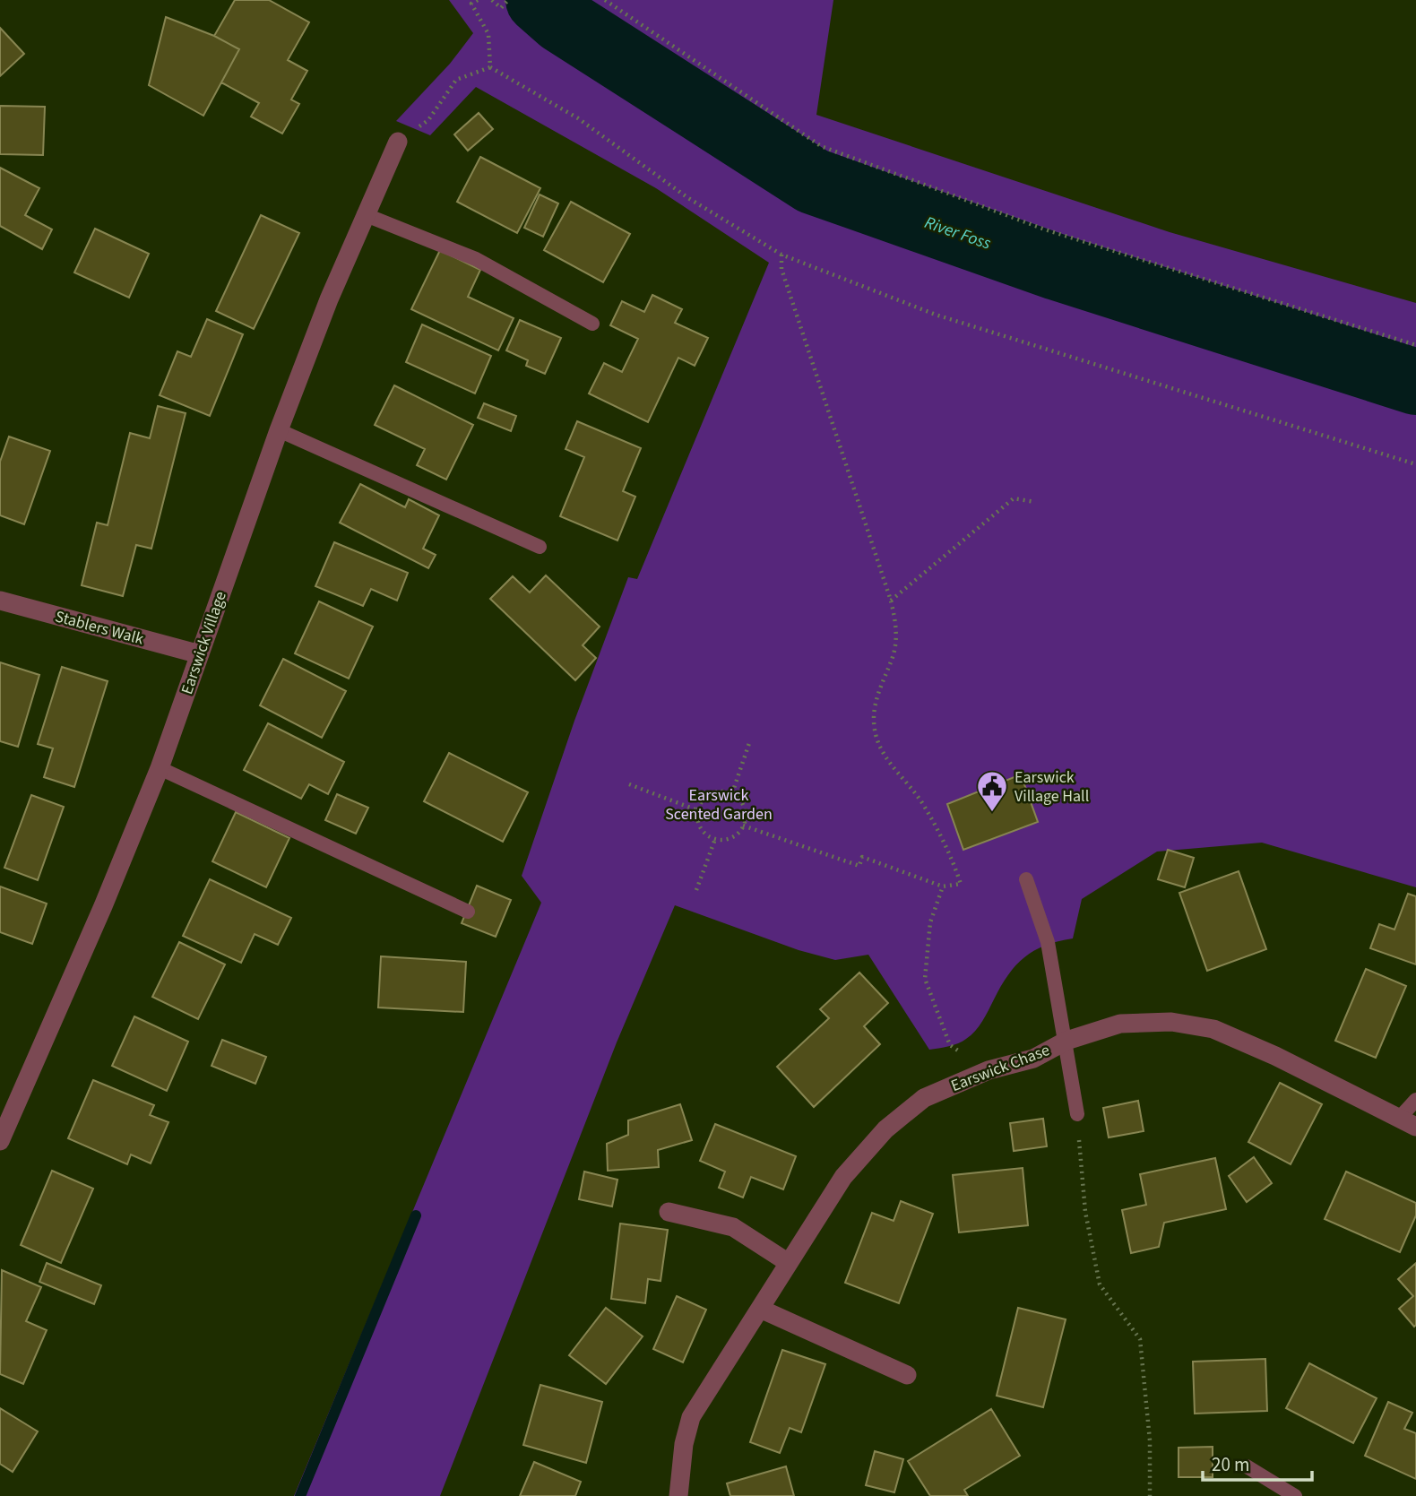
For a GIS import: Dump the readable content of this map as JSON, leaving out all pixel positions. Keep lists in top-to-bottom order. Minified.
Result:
{"streets":{"street":["Stablers Walk","Earswick Village","Earswick Chase"]},"crossings":[["Stablers Walk","Earswick Village"]],"water":["River Foss"],"parks":["Earswick Scented Garden"],"places":{"public building":["Earswick Village Hall"]},"scale_bar":"20 m"}
